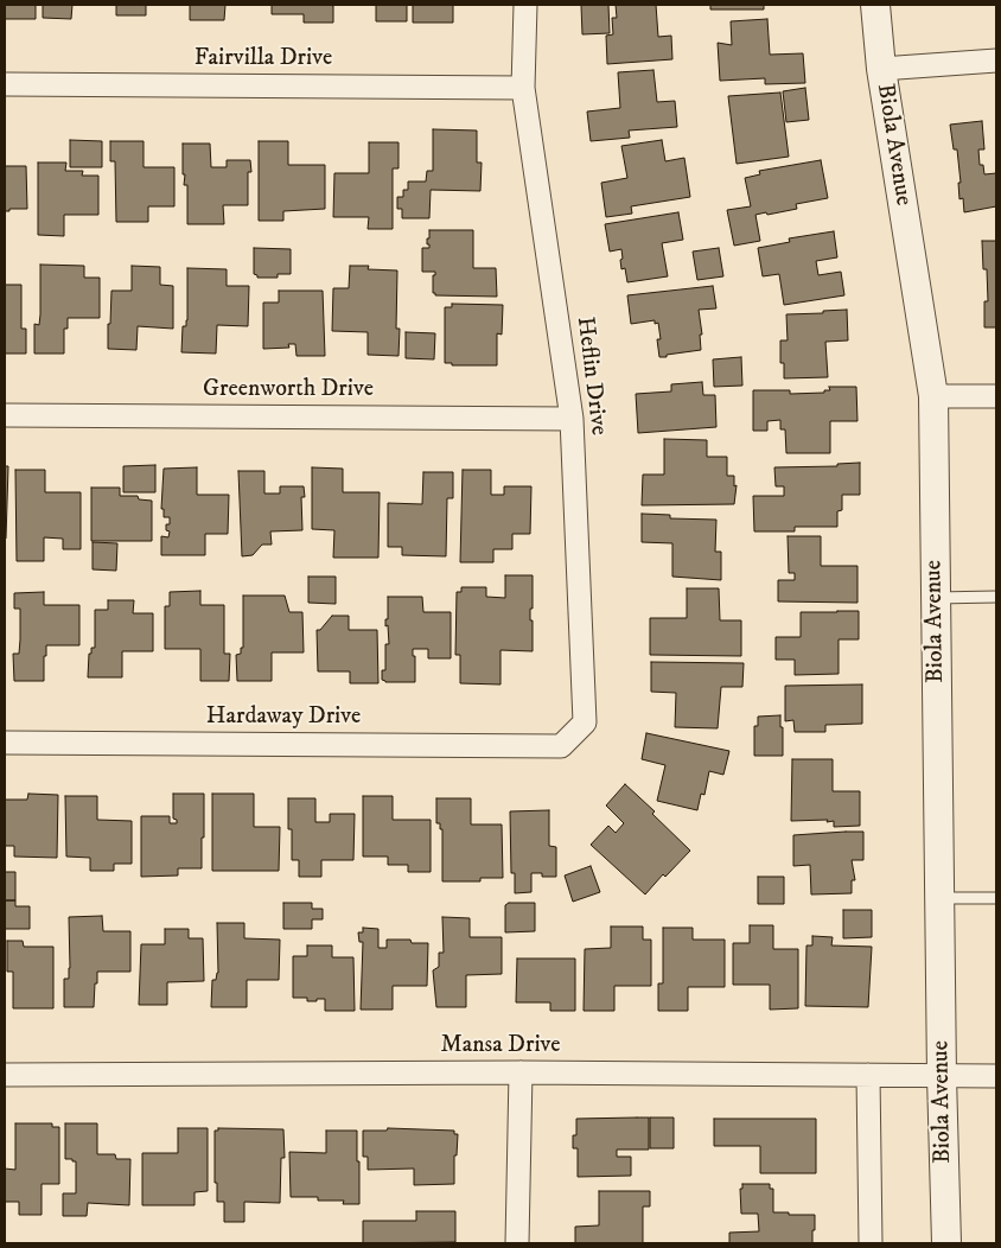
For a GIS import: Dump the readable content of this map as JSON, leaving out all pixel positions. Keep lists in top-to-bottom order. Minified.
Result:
{"streets":{"street":["Fairvilla Drive","Biola Avenue","Heflin Drive","Greenworth Drive","Hardaway Drive","Mansa Drive"]},"crossings":[["Fairvilla Drive","Heflin Drive"],["Biola Avenue","Mansa Drive"],["Heflin Drive","Greenworth Drive"],["Heflin Drive","Hardaway Drive"]]}
